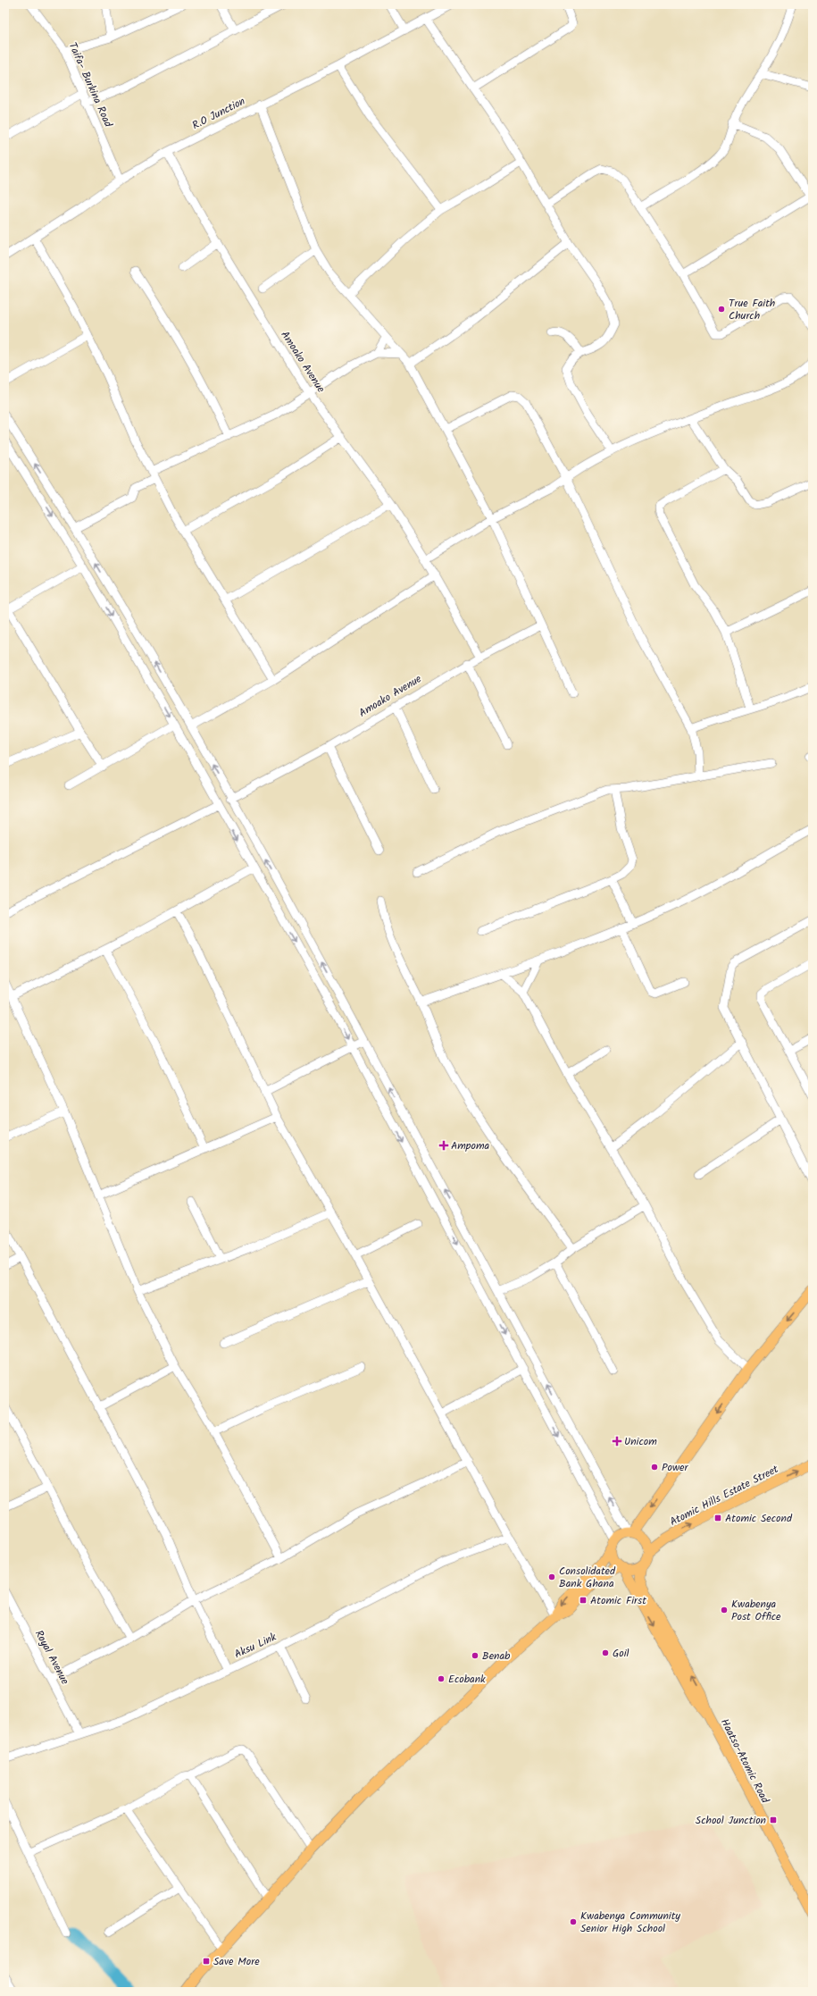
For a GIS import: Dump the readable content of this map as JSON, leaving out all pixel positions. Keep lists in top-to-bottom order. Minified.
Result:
{"streets":{"main road":["Atomic Hills Estate Street","Haatso-Atomic Road"],"street":["Taifa- Burkina Road","R.O Junction","Amoako Avenue","Aksu Link","Royal Avenue"]},"crossings":[["Taifa- Burkina Road","R.O Junction"],["R.O Junction","Amoako Avenue"],["Aksu Link","Royal Avenue"]],"places":{"other":["True Faith Church","Power","Consolidated Bank Ghana","Kwabenya Post Office","Goil","Benab","Ecobank","Kwabenya Community Senior High School"],"health":["Ampoma","Unicom"],"transit":["Atomic Second","Atomic First","School Junction","Save More"]}}
